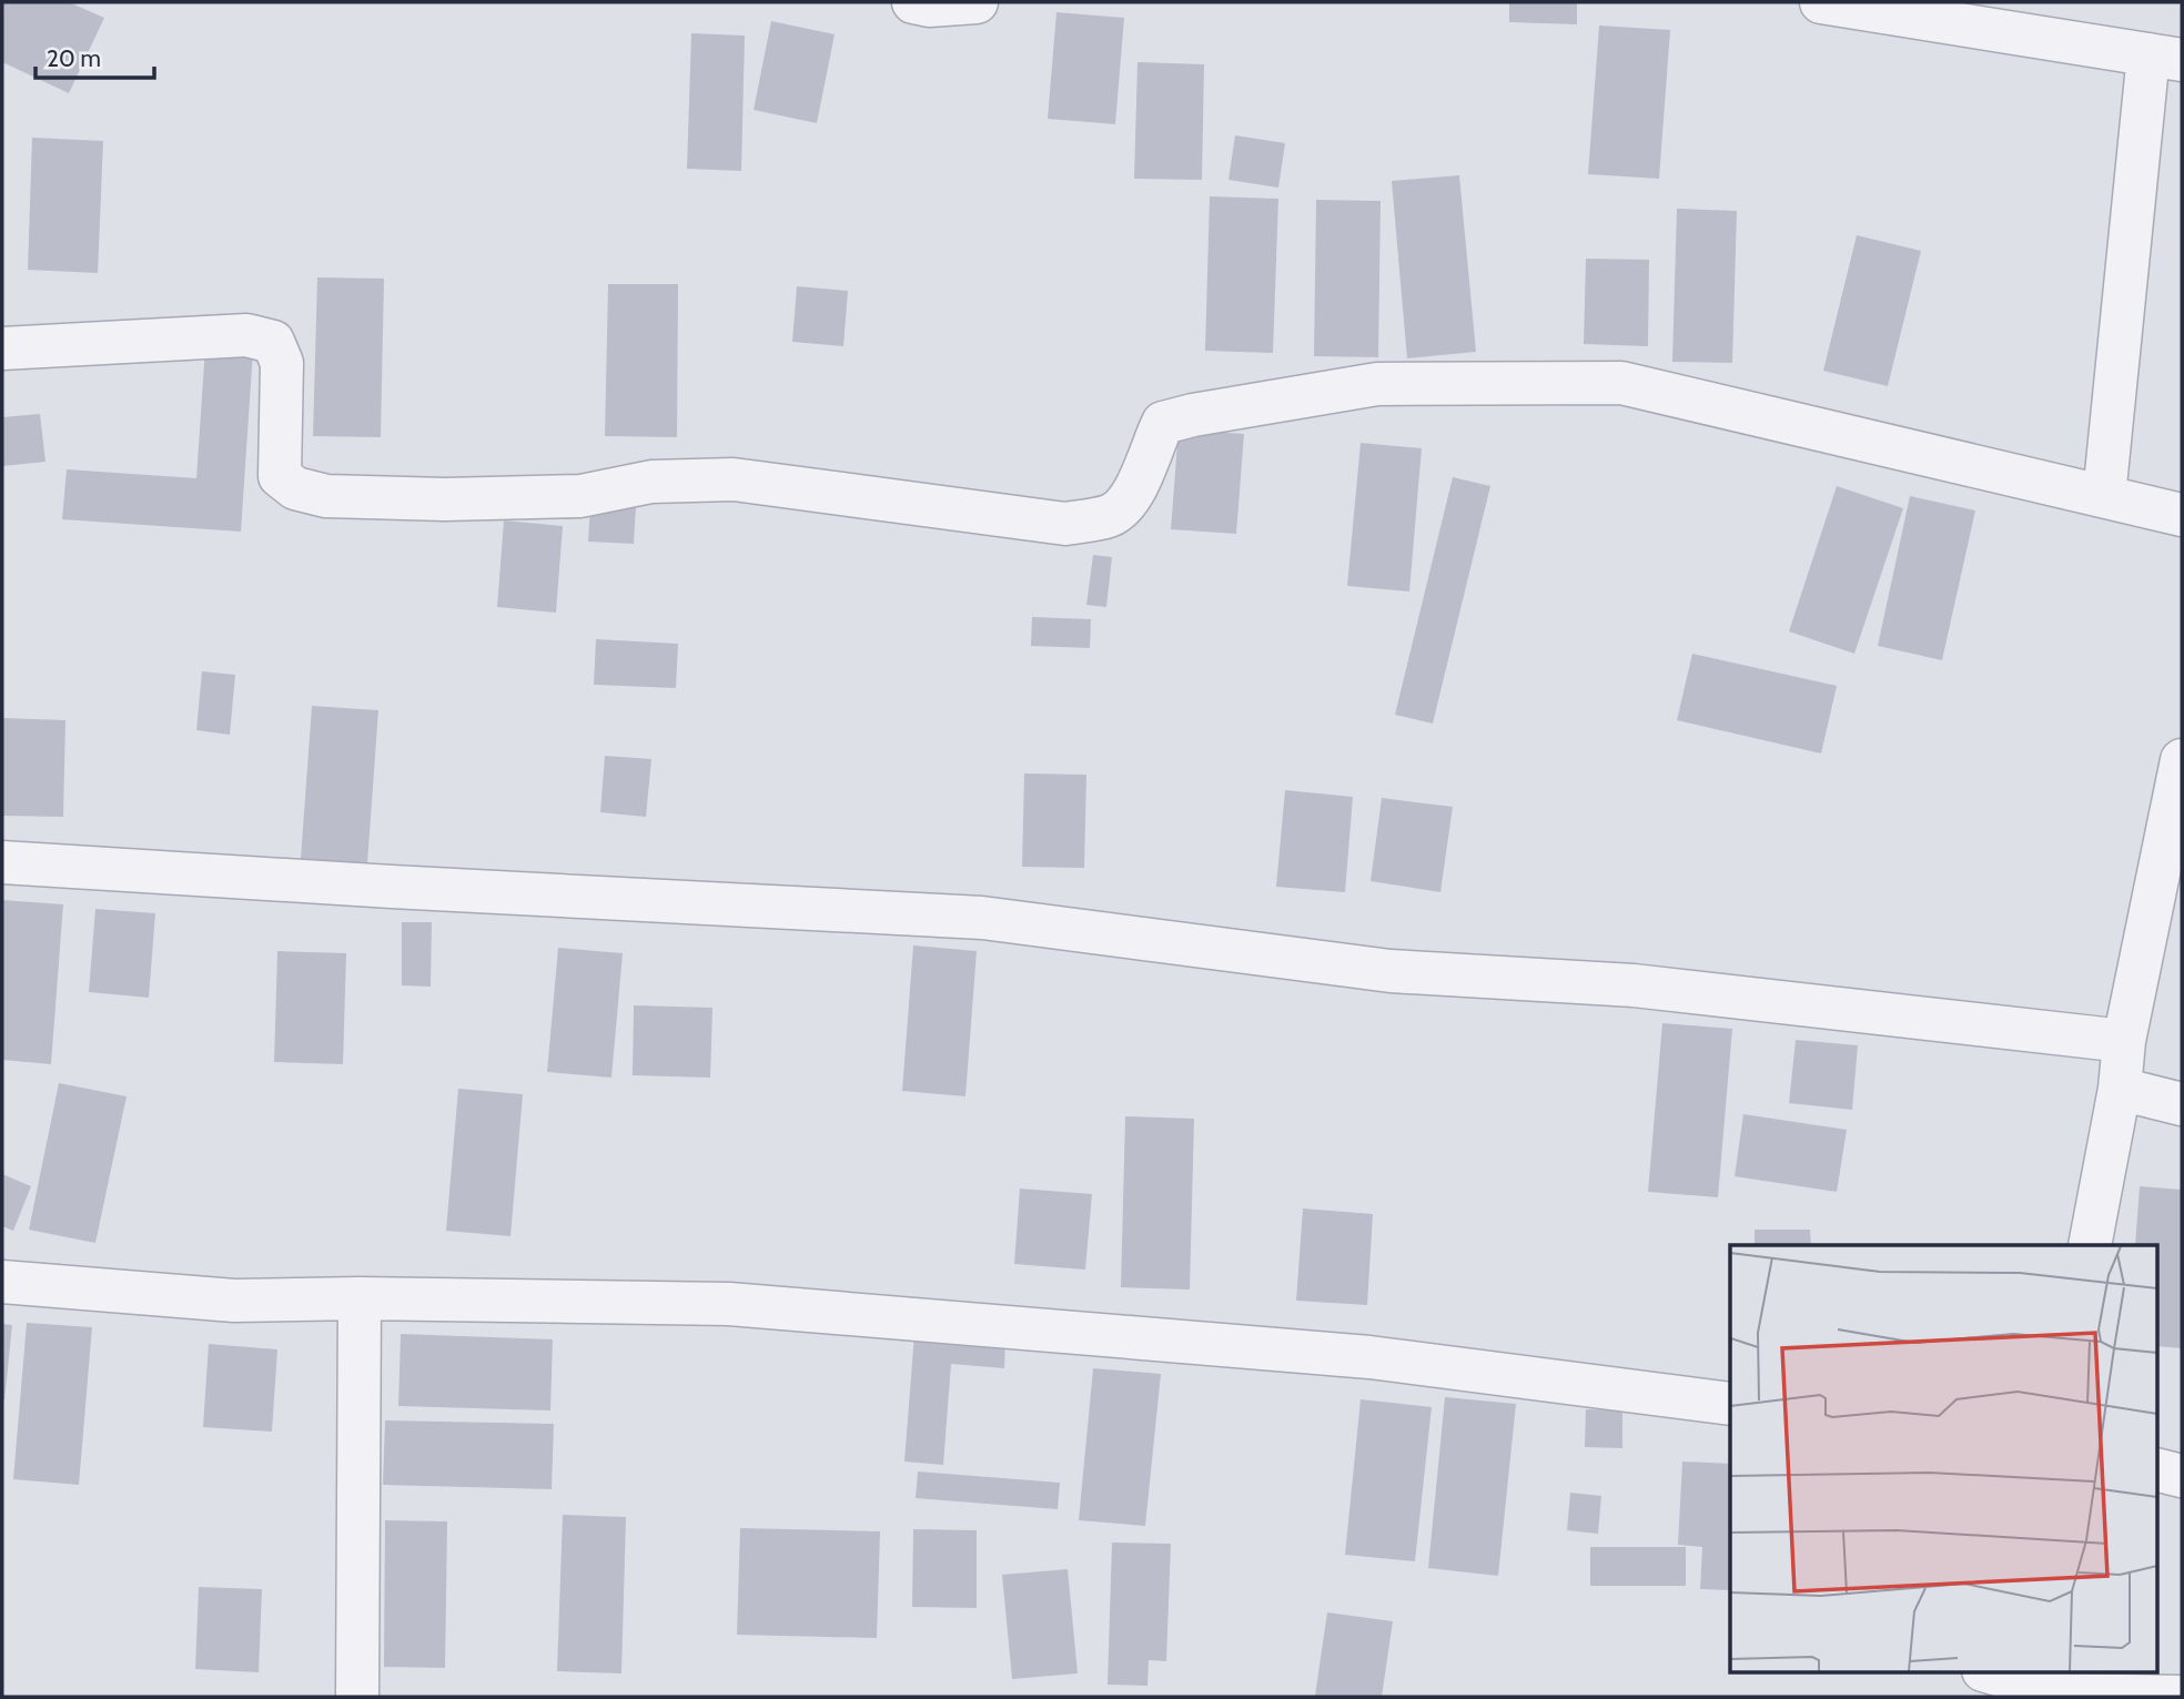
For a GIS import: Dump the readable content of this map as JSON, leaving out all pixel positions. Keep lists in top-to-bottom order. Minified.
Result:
{"scale_bar":"20 m"}
